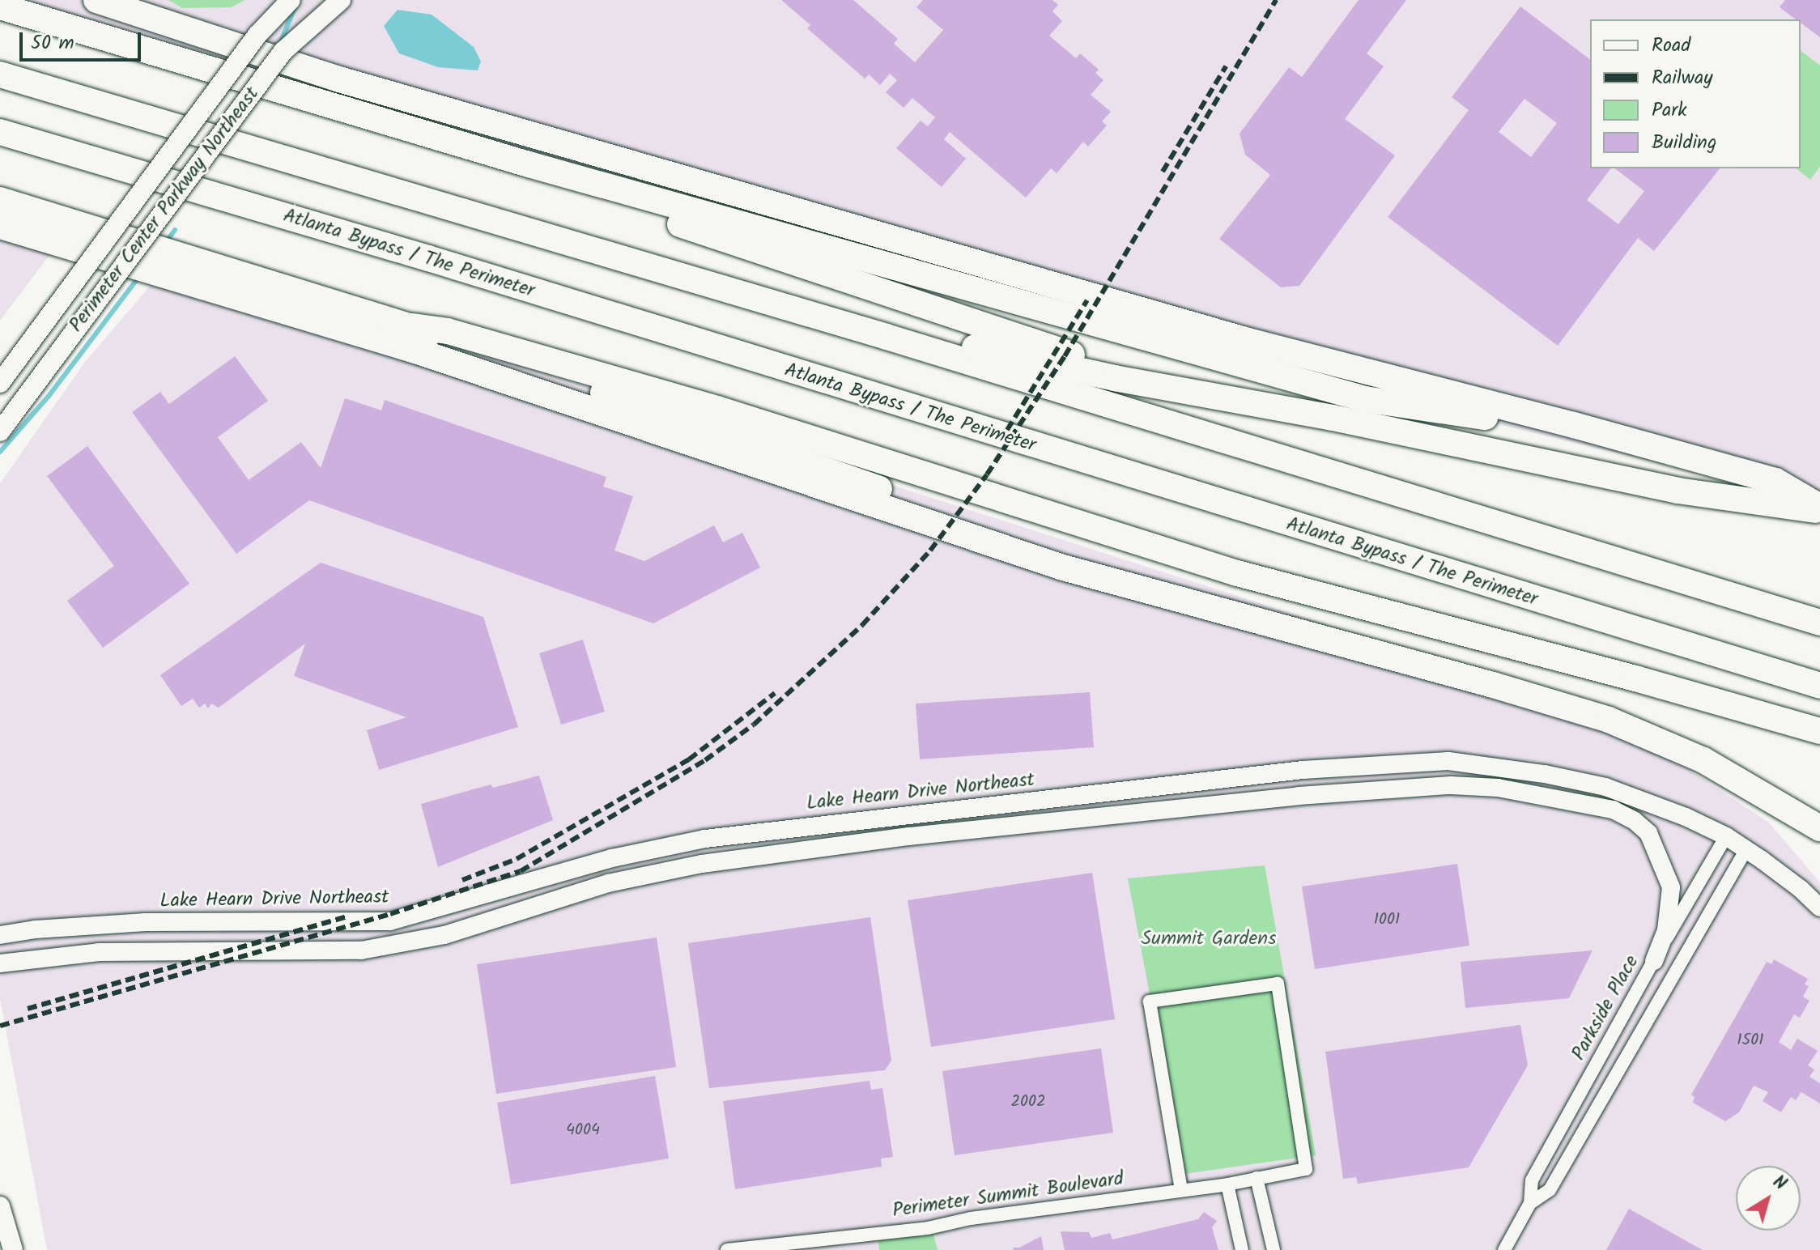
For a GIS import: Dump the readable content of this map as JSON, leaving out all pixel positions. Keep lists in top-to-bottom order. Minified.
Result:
{"streets":{"highway":["Atlanta Bypass / The Perimeter"],"main road":["Perimeter Center Parkway Northeast"],"street":["Lake Hearn Drive Northeast","Parkside Place","Perimeter Summit Boulevard"]},"crossings":[["Lake Hearn Drive Northeast","Parkside Place"]],"parks":["Summit Gardens"],"house_numbers":["1001","1501","2002","4004"],"legend":["Road","Railway","Park","Building"],"scale_bar":"50 m","north":"top right"}
